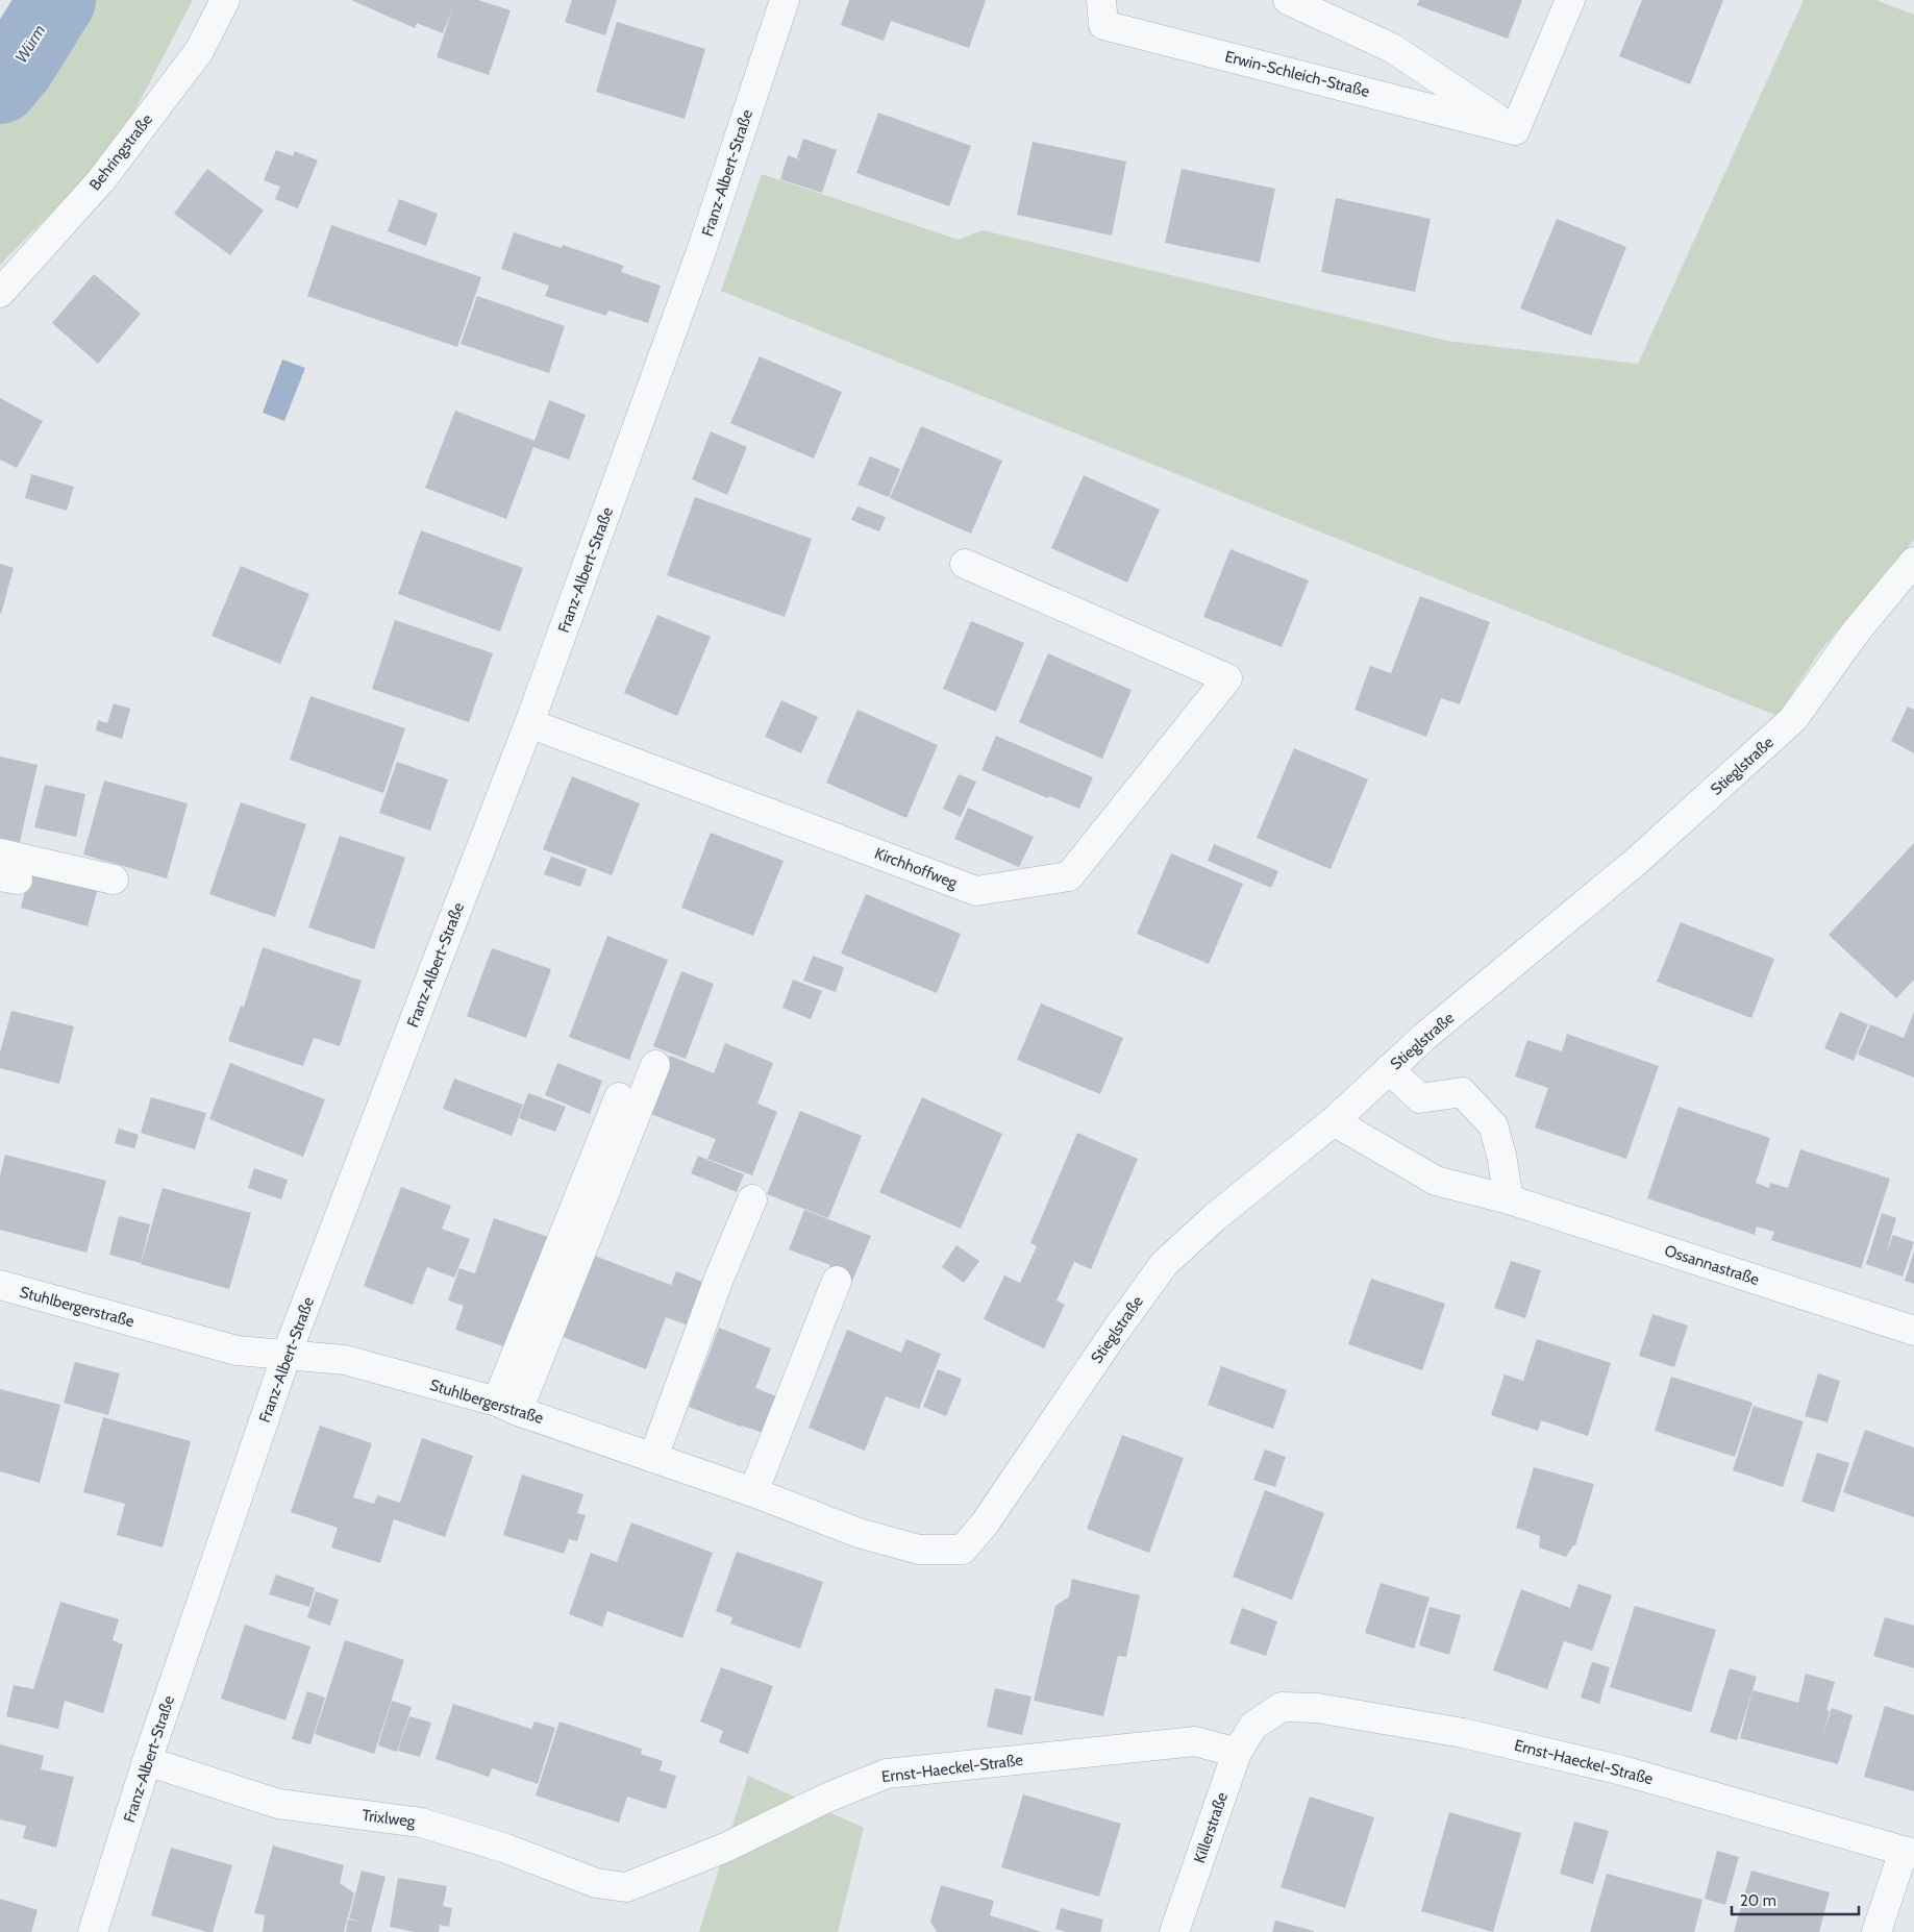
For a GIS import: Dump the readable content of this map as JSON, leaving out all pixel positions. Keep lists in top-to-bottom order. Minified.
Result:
{"streets":{"street":["Erwin-Schleich-Straße","Behringstraße","Franz-Albert-Straße","Stieglstraße","Kirchhoffweg","Ossannastraße","Stuhlbergerstraße","Ernst-Haeckel-Straße","Trixlweg","Killerstraße"]},"crossings":[["Franz-Albert-Straße","Kirchhoffweg"],["Franz-Albert-Straße","Stuhlbergerstraße"],["Franz-Albert-Straße","Trixlweg"],["Stieglstraße","Ossannastraße"],["Stieglstraße","Stuhlbergerstraße"],["Ernst-Haeckel-Straße","Trixlweg"],["Ernst-Haeckel-Straße","Killerstraße"]],"water":["Würm"],"scale_bar":"20 m"}
